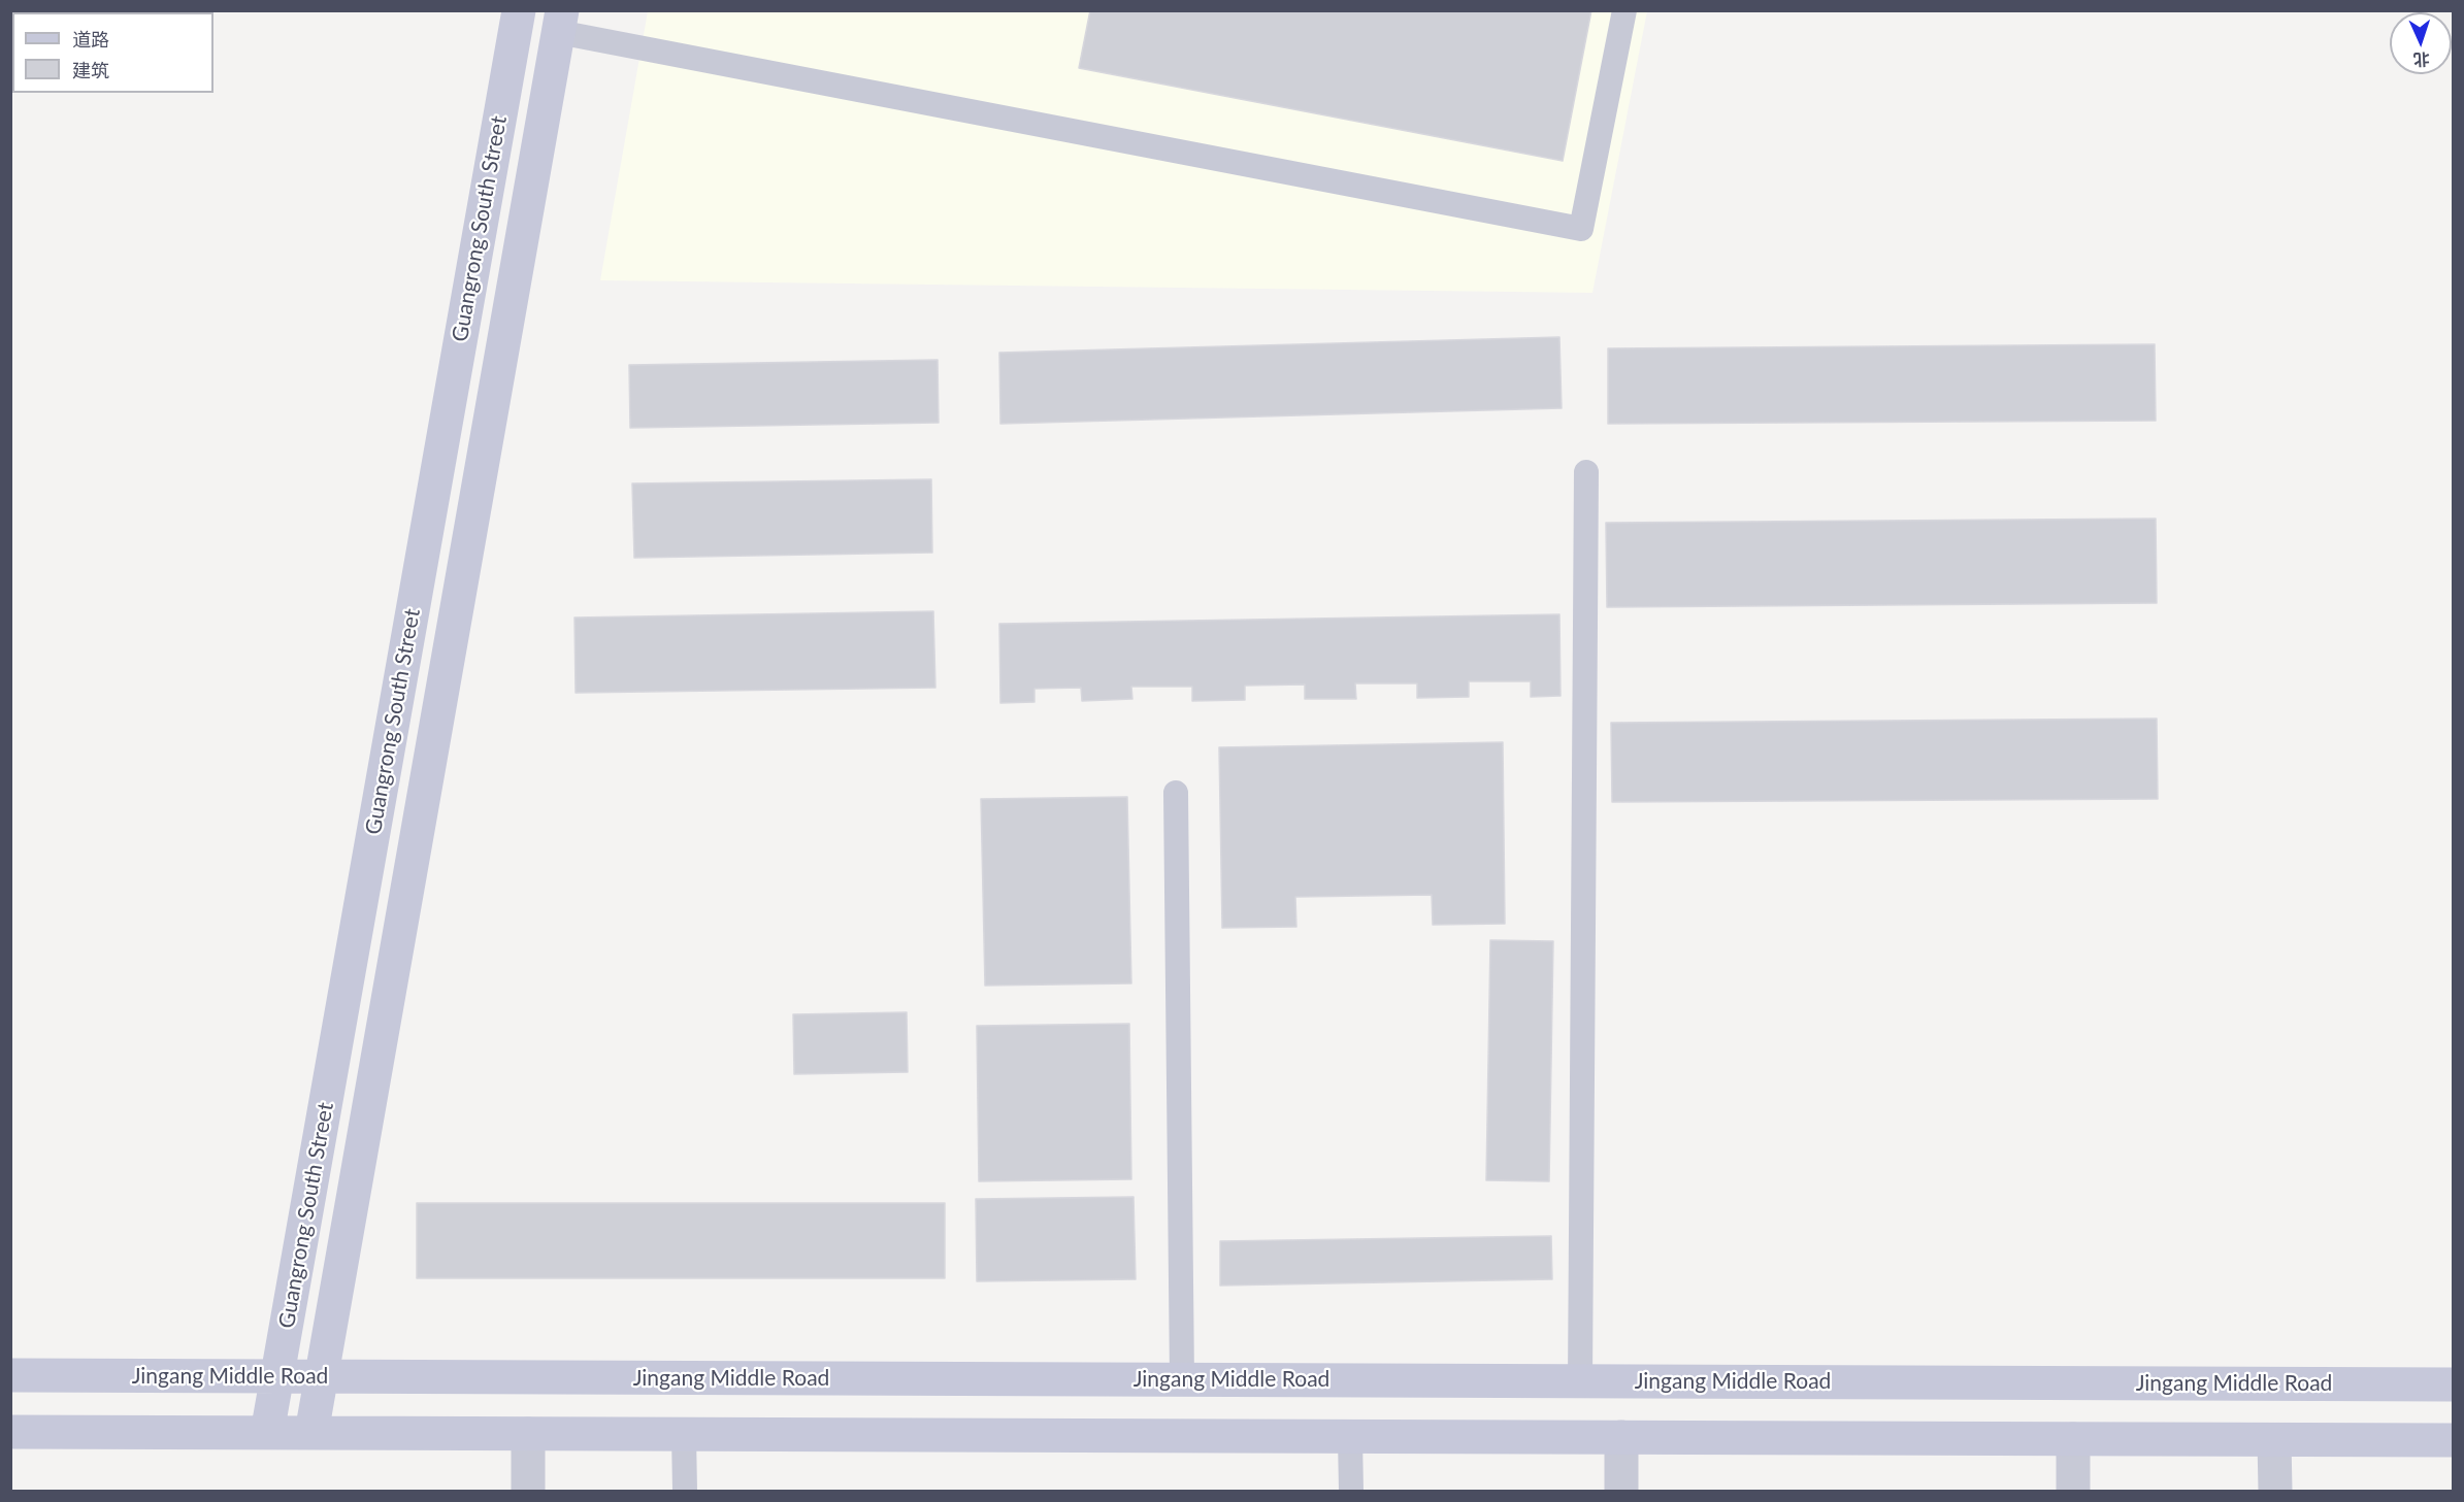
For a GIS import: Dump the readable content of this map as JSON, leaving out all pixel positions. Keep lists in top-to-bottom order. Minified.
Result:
{"streets":{"street":["Guangrong South Street","Jingang Middle Road"]},"crossings":[["Guangrong South Street","Jingang Middle Road"]],"legend":["道路","建筑"],"north":"bottom"}
